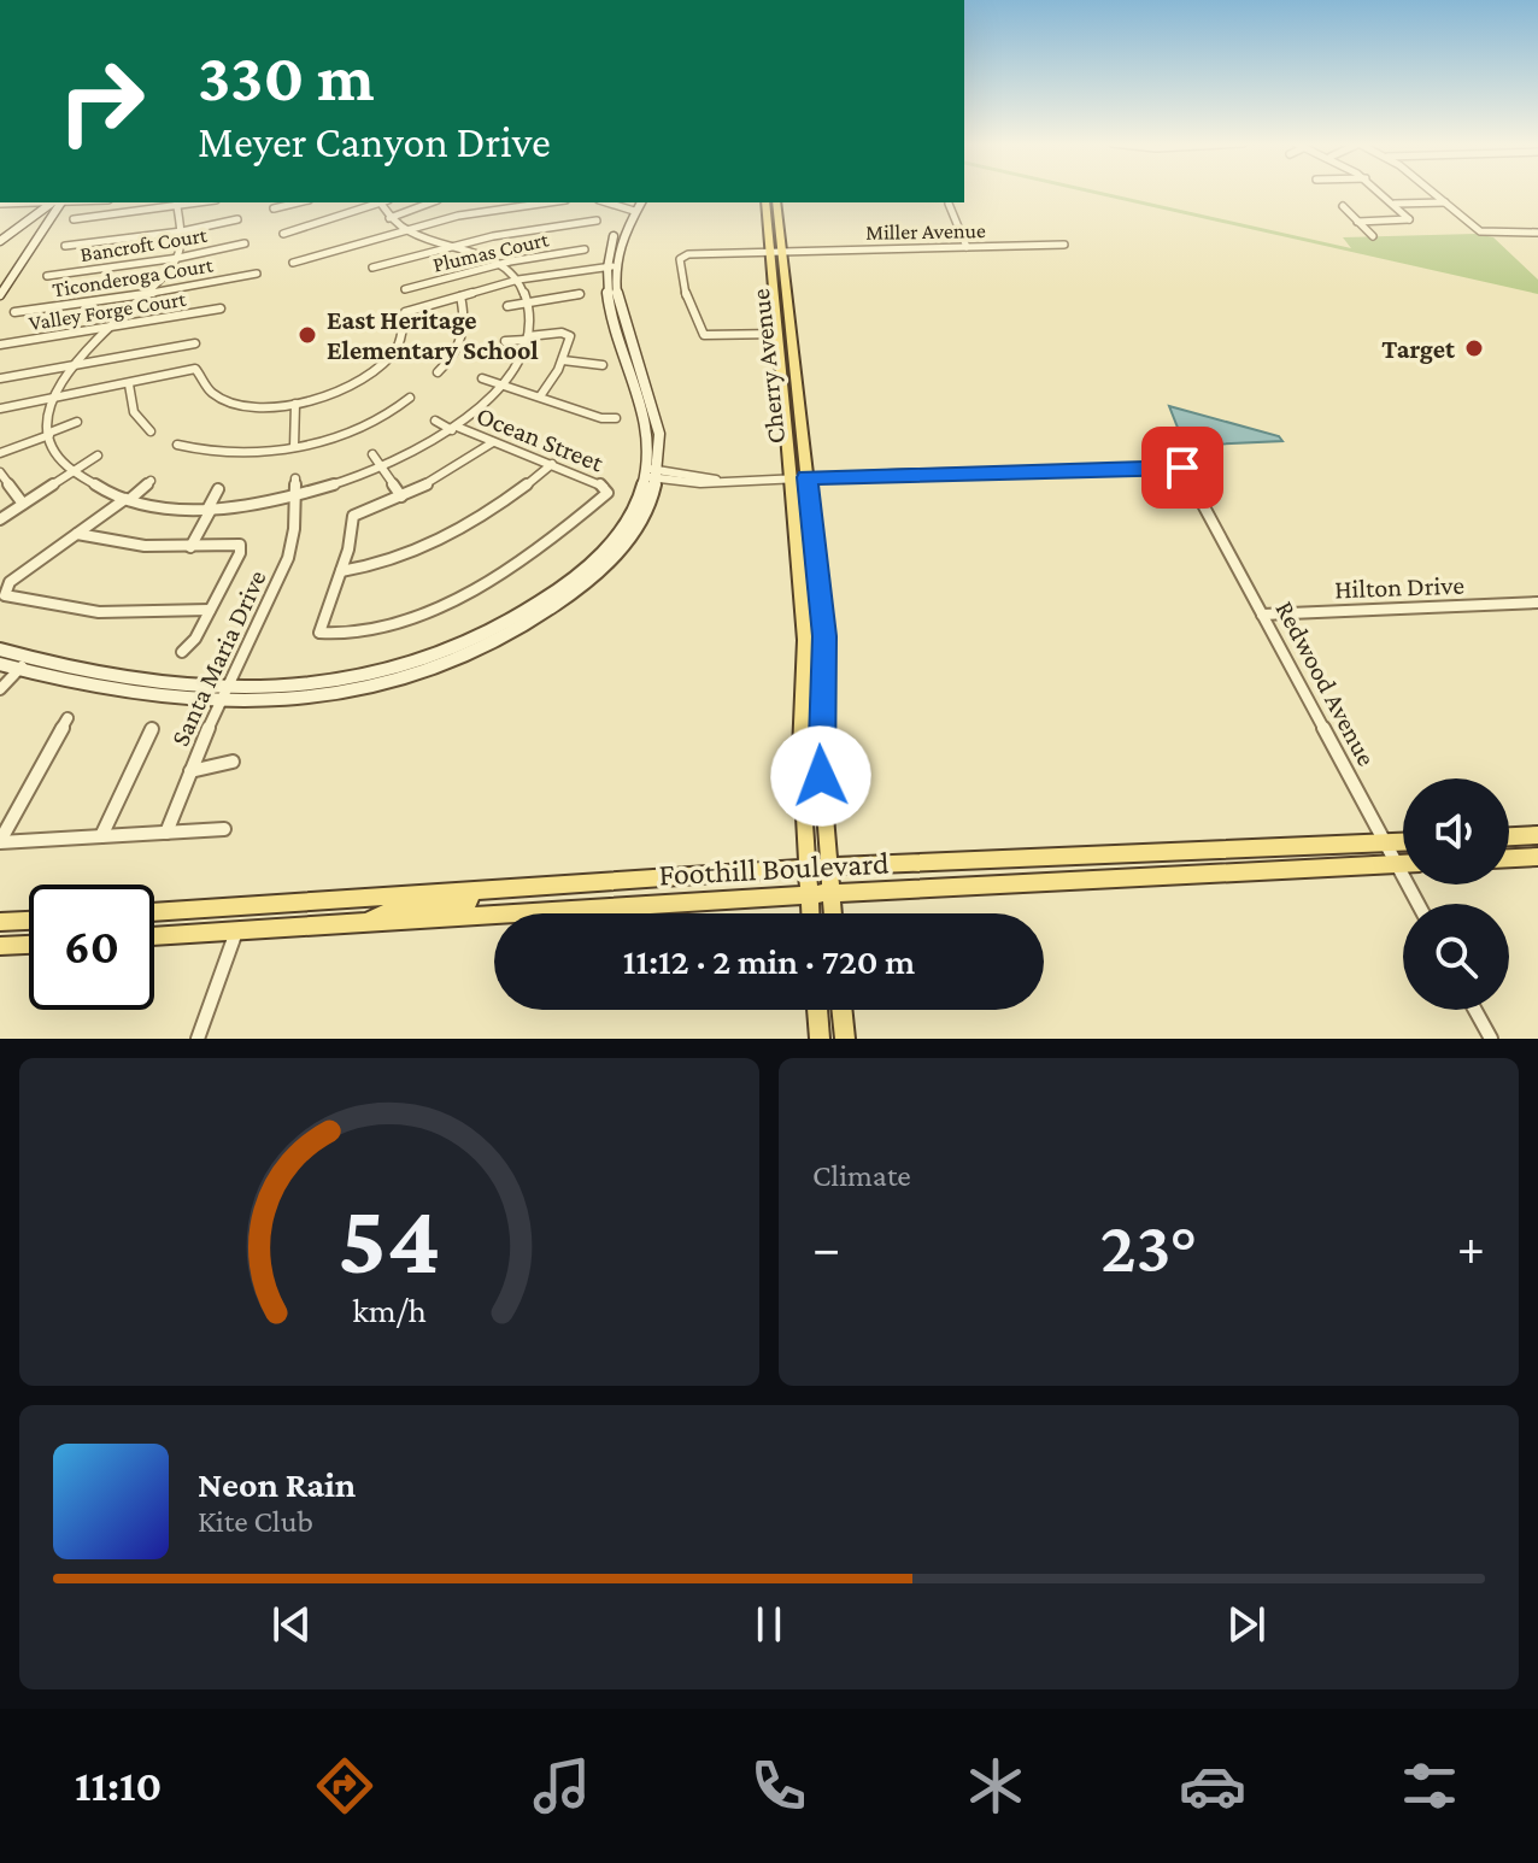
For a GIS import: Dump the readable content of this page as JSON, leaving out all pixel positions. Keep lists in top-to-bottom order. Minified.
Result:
{"streets":{"main road":["Cherry Avenue","Foothill Boulevard"],"street":["Miller Avenue","Bancroft Court","Plumas Court","Ticonderoga Court","Valley Forge Court","Ocean Street","Hilton Drive","Santa Maria Drive","Redwood Avenue"]},"crossings":[["Miller Avenue","Cherry Avenue"],["Cherry Avenue","Redwood Avenue"],["Cherry Avenue","Foothill Boulevard"],["Hilton Drive","Redwood Avenue"],["Redwood Avenue","Foothill Boulevard"]],"places":["East Heritage Elementary School","Target"],"page":{"turn":["330 m","Meyer Canyon Drive"],"limit":"60","trip":"11:12 · 2 min · 720 m","tile":"Climate","heat":["−","23°","+"],"song":["Neon Rain","Kite Club"],"tabs":"11:10","gauge":["54","km/h"]}}
